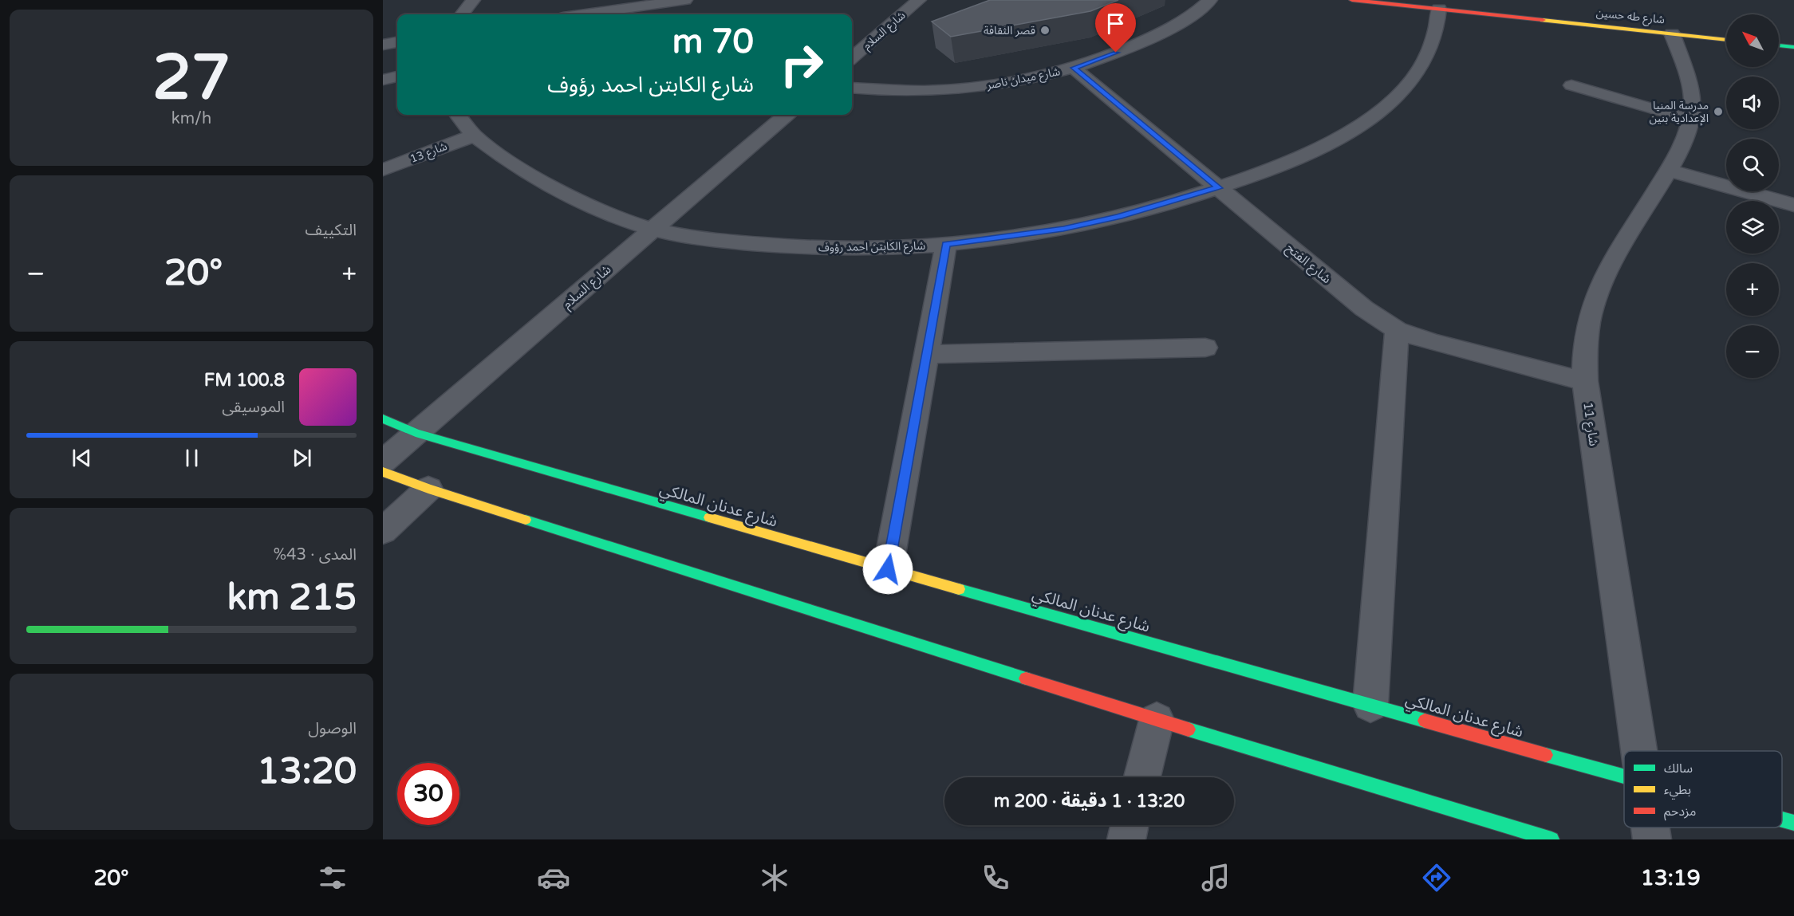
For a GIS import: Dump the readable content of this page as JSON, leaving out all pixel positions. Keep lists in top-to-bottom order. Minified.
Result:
{"streets":{"main road":["شارع طه حسين","شارع عدنان المالكي"],"street":["شارع السلام","شارع ميدان ناصر","شارع 13","شارع الكابتن احمد رؤوف","شارع الفتح","شارع 11"]},"crossings":[["شارع طه حسين","شارع الكابتن احمد رؤوف"],["شارع طه حسين","شارع 11"],["شارع السلام","شارع الكابتن احمد رؤوف"],["شارع السلام","شارع عدنان المالكي"],["شارع ميدان ناصر","شارع الفتح"],["شارع 13","شارع الكابتن احمد رؤوف"],["شارع الكابتن احمد رؤوف","شارع الفتح"],["شارع الفتح","شارع 11"]],"places":["قصر الثقافة","مدرسة المنيا الإعدادية بنين"],"legend":["سالك","بطيء","مزدحم"],"north":"top left","page":{"tile":[["27","km/h"],"التكييف",["المدى · 43%","215 km"],["الوصول","13:20"]],"map_buttons":["+","−"],"turn":["70 m","شارع الكابتن احمد رؤوف"],"heat":["−","20°","+"],"song":["100.8 FM","الموسيقى"],"limit":"30","trip":"13:20 · 1 دقيقة · 200 m","tabs":["13:19","20°"]}}
